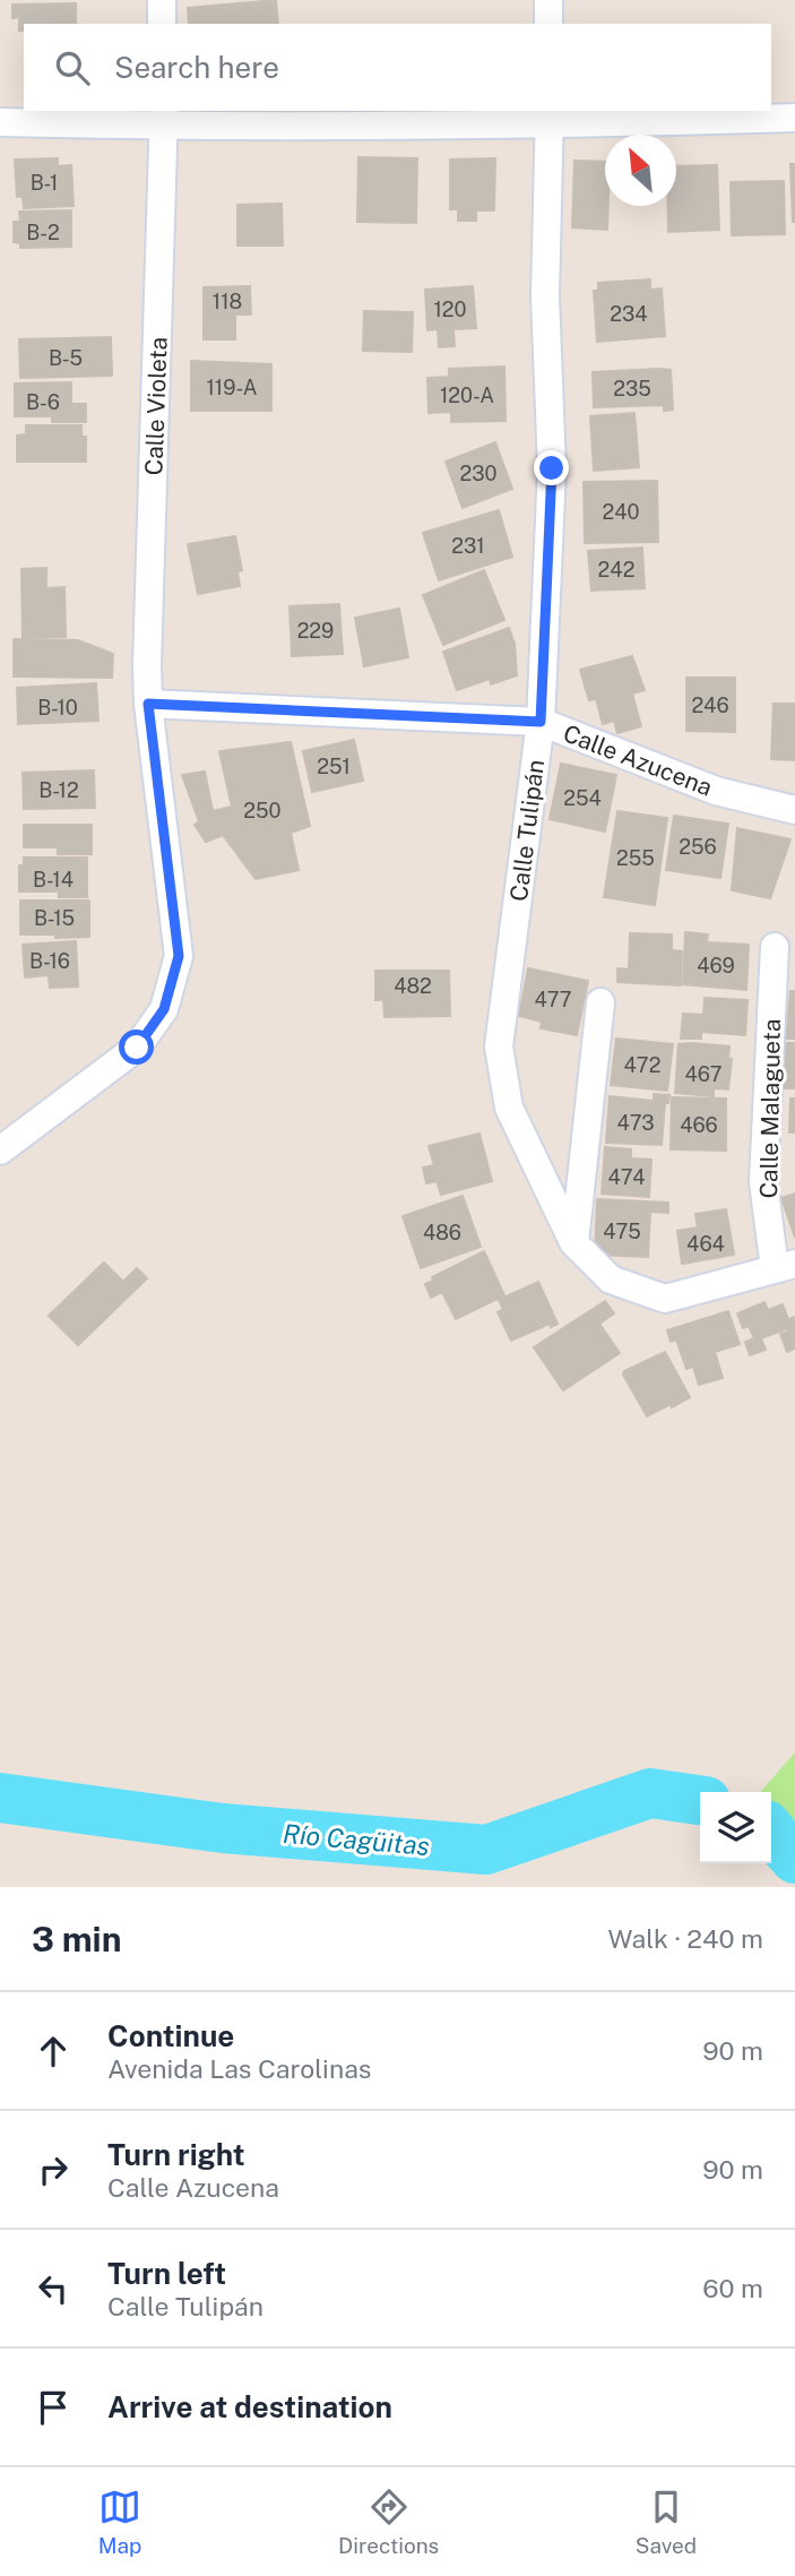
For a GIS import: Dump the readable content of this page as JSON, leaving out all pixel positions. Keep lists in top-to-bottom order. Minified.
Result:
{"streets":{"street":["Calle Violeta","Calle Azucena","Calle Tulipán","Calle Malagueta"]},"crossings":[["Calle Violeta","Calle Azucena"],["Calle Azucena","Calle Tulipán"],["Calle Tulipán","Calle Malagueta"]],"water":["Río Cagüitas"],"house_numbers":["B-1","B-2","118","120","234","B-5","119-A","235","120-A","B-6","230","240","231","242","229","246","B-10","251","B-12","254","250","256","255","B-14","B-15","B-16","469","482","477","472","467","473","466","474","475","486","464"],"north":"top left","page":{"search":"Search here","heading":["3 min","Walk · 240 m"],"list":[["Continue","Avenida Las Carolinas","90 m"],["Turn right","Calle Azucena","90 m"],["Turn left","Calle Tulipán","60 m"],"Arrive at destination"],"nav":["Map","Directions","Saved"]}}
